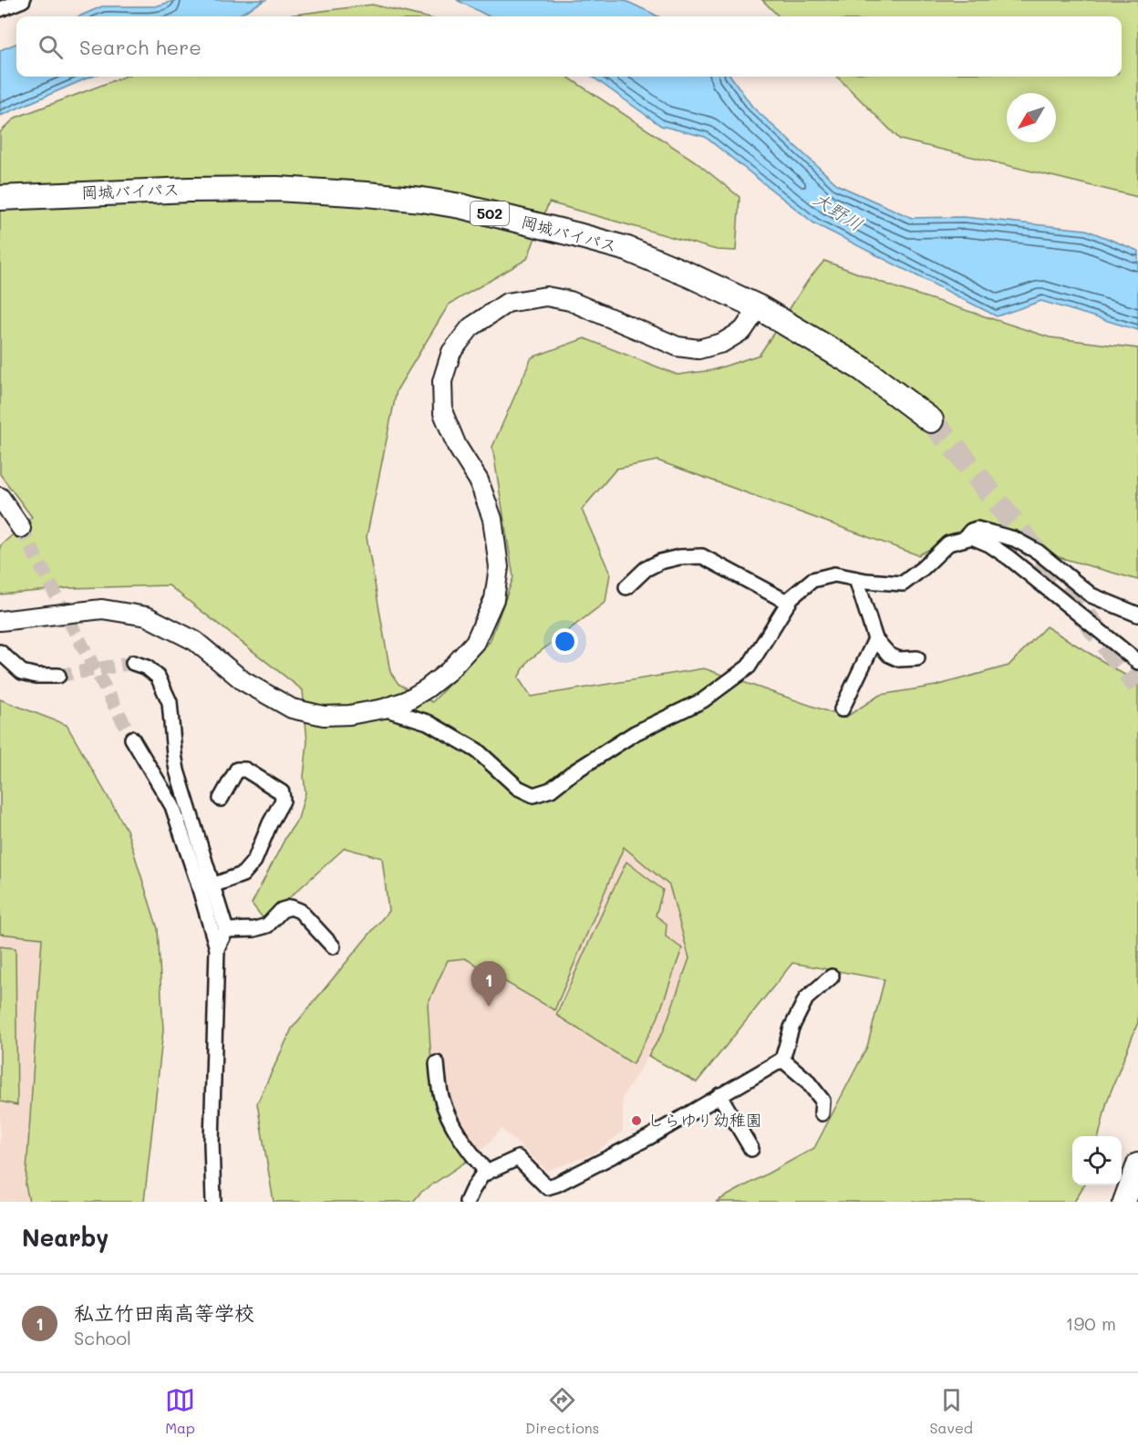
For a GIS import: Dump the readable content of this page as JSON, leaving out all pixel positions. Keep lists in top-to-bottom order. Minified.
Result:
{"streets":{"highway":["岡城バイパス","502"]},"water":["大野川"],"places":["しらゆり幼稚園"],"north":"bottom left","page":{"search":"Search here","pins":"1","heading":"Nearby","list":[{"mark":"1","name":"私立竹田南高等学校","note":"School","value":"190 m"}],"nav":["Map","Directions","Saved"]}}
